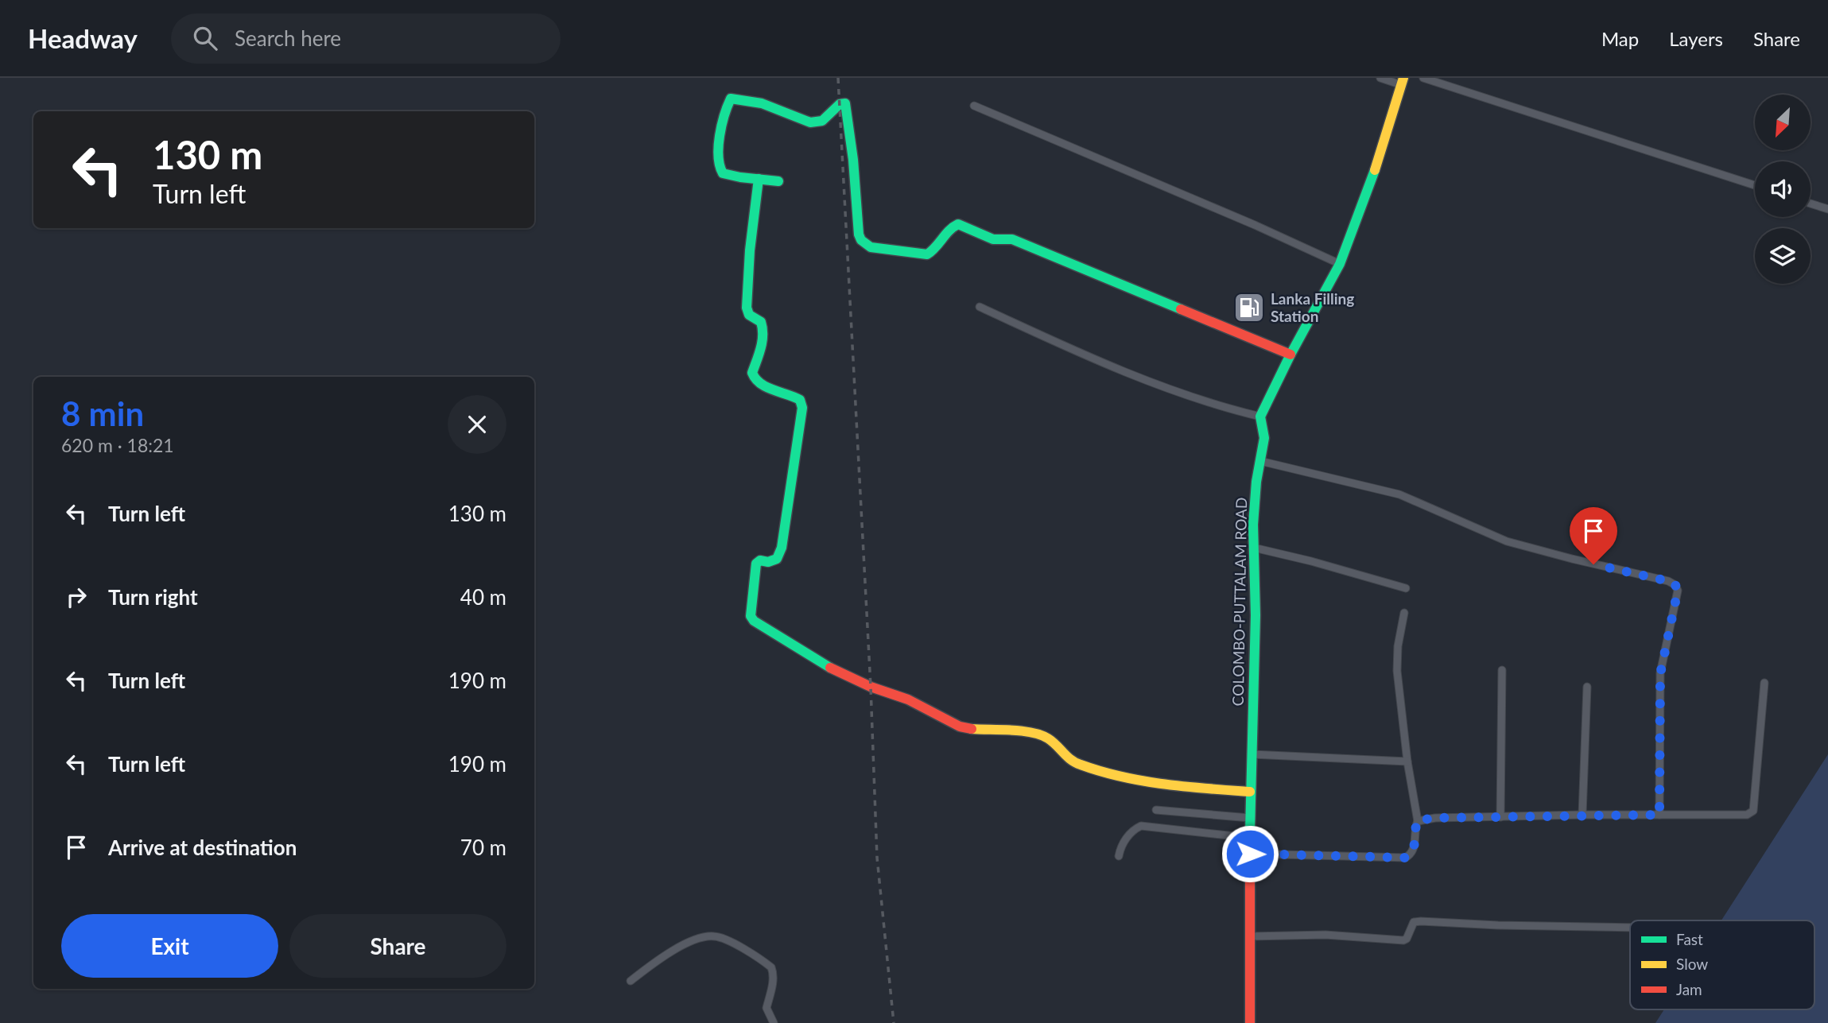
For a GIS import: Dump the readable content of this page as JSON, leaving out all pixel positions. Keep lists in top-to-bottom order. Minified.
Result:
{"streets":{"main road":["COLOMBO-PUTTALAM ROAD"]},"places":{"fuel station":["Lanka Filling Station"]},"legend":["Fast","Slow","Jam"],"north":"bottom left","page":{"header":"Headway","search":"Search here","nav":["Map","Layers","Share"],"turn":["130 m","Turn left"],"heading":["8 min","620 m · 18:21"],"list":[{"name":"Turn left","value":"130 m"},{"name":"Turn right","value":"40 m"},{"name":"Turn left","value":"190 m"},{"name":"Turn left","value":"190 m"},{"name":"Arrive at destination","value":"70 m"}],"buttons":["Exit","Share"]}}
